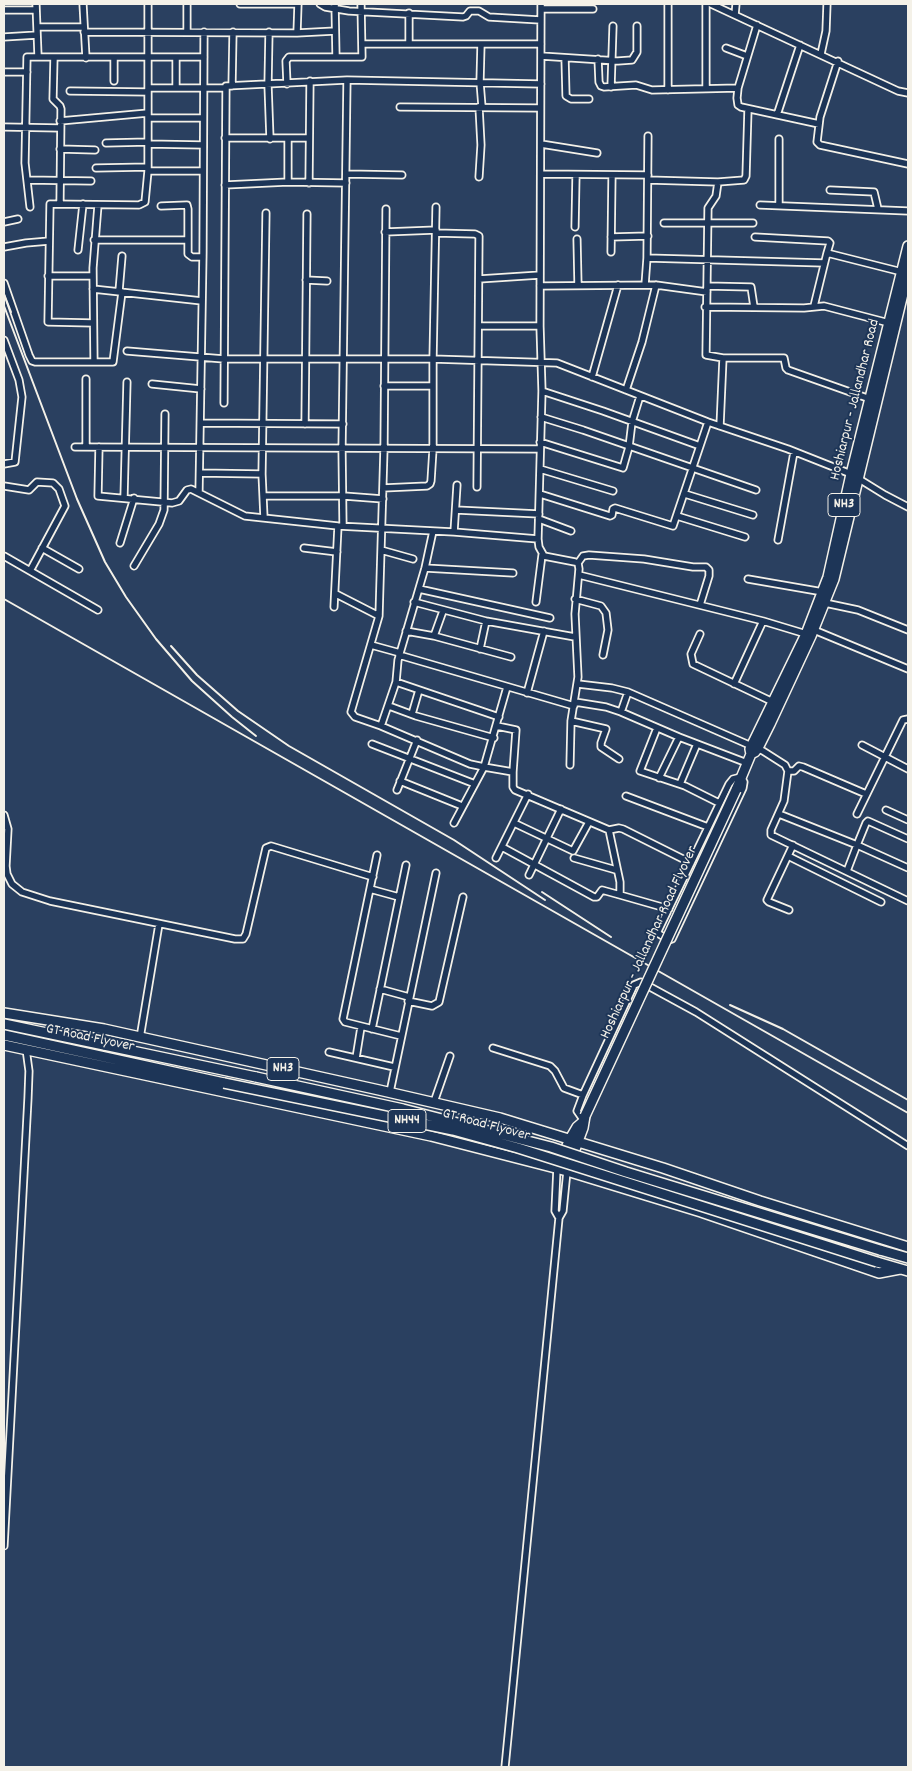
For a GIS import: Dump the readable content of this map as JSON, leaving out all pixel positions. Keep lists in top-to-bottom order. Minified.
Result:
{"streets":{"highway":["Hoshiarpur - Jallandhar Road","NH3","Hoshiarpur - Jallandhar Road Flyover","GT Road Flyover","NH44"]},"crossings":[["Hoshiarpur - Jallandhar Road","Hoshiarpur - Jallandhar Road Flyover"],["NH3","Hoshiarpur - Jallandhar Road Flyover"],["NH3","GT Road Flyover"],["NH3","NH44"],["GT Road Flyover","NH44"]]}
